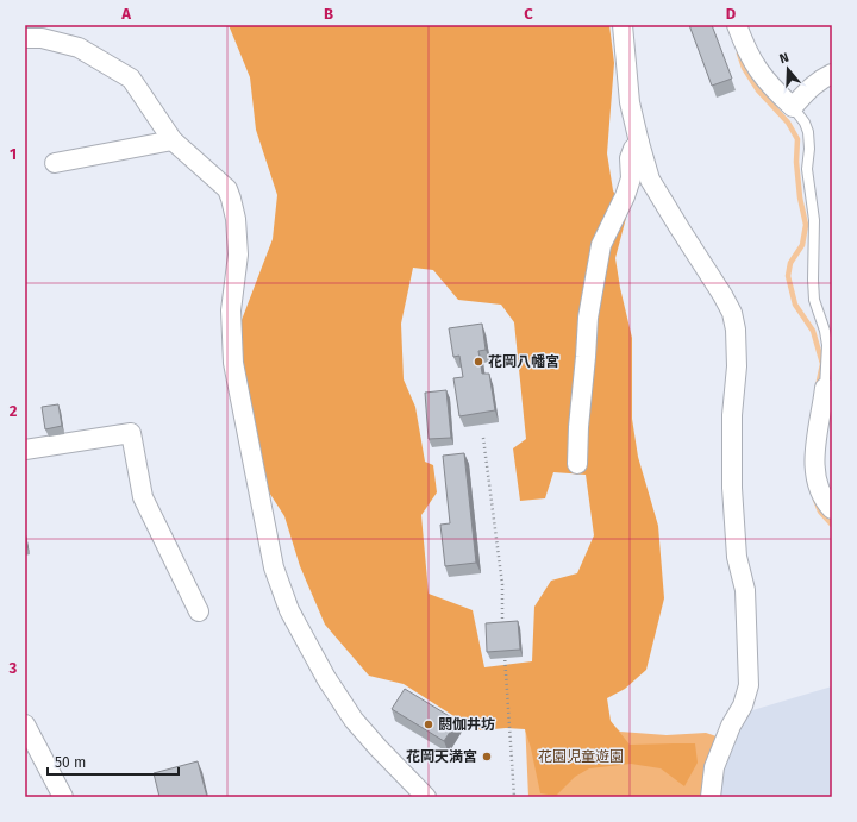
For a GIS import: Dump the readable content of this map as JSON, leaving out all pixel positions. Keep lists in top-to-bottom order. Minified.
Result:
{"parks":["花園児童遊園"],"places":["花岡八幡宮","閼伽井坊","花岡天満宮"],"scale_bar":"50 m","north":"top","grid":{"columns":["A","B","C","D"],"rows":["1","2","3"]}}
